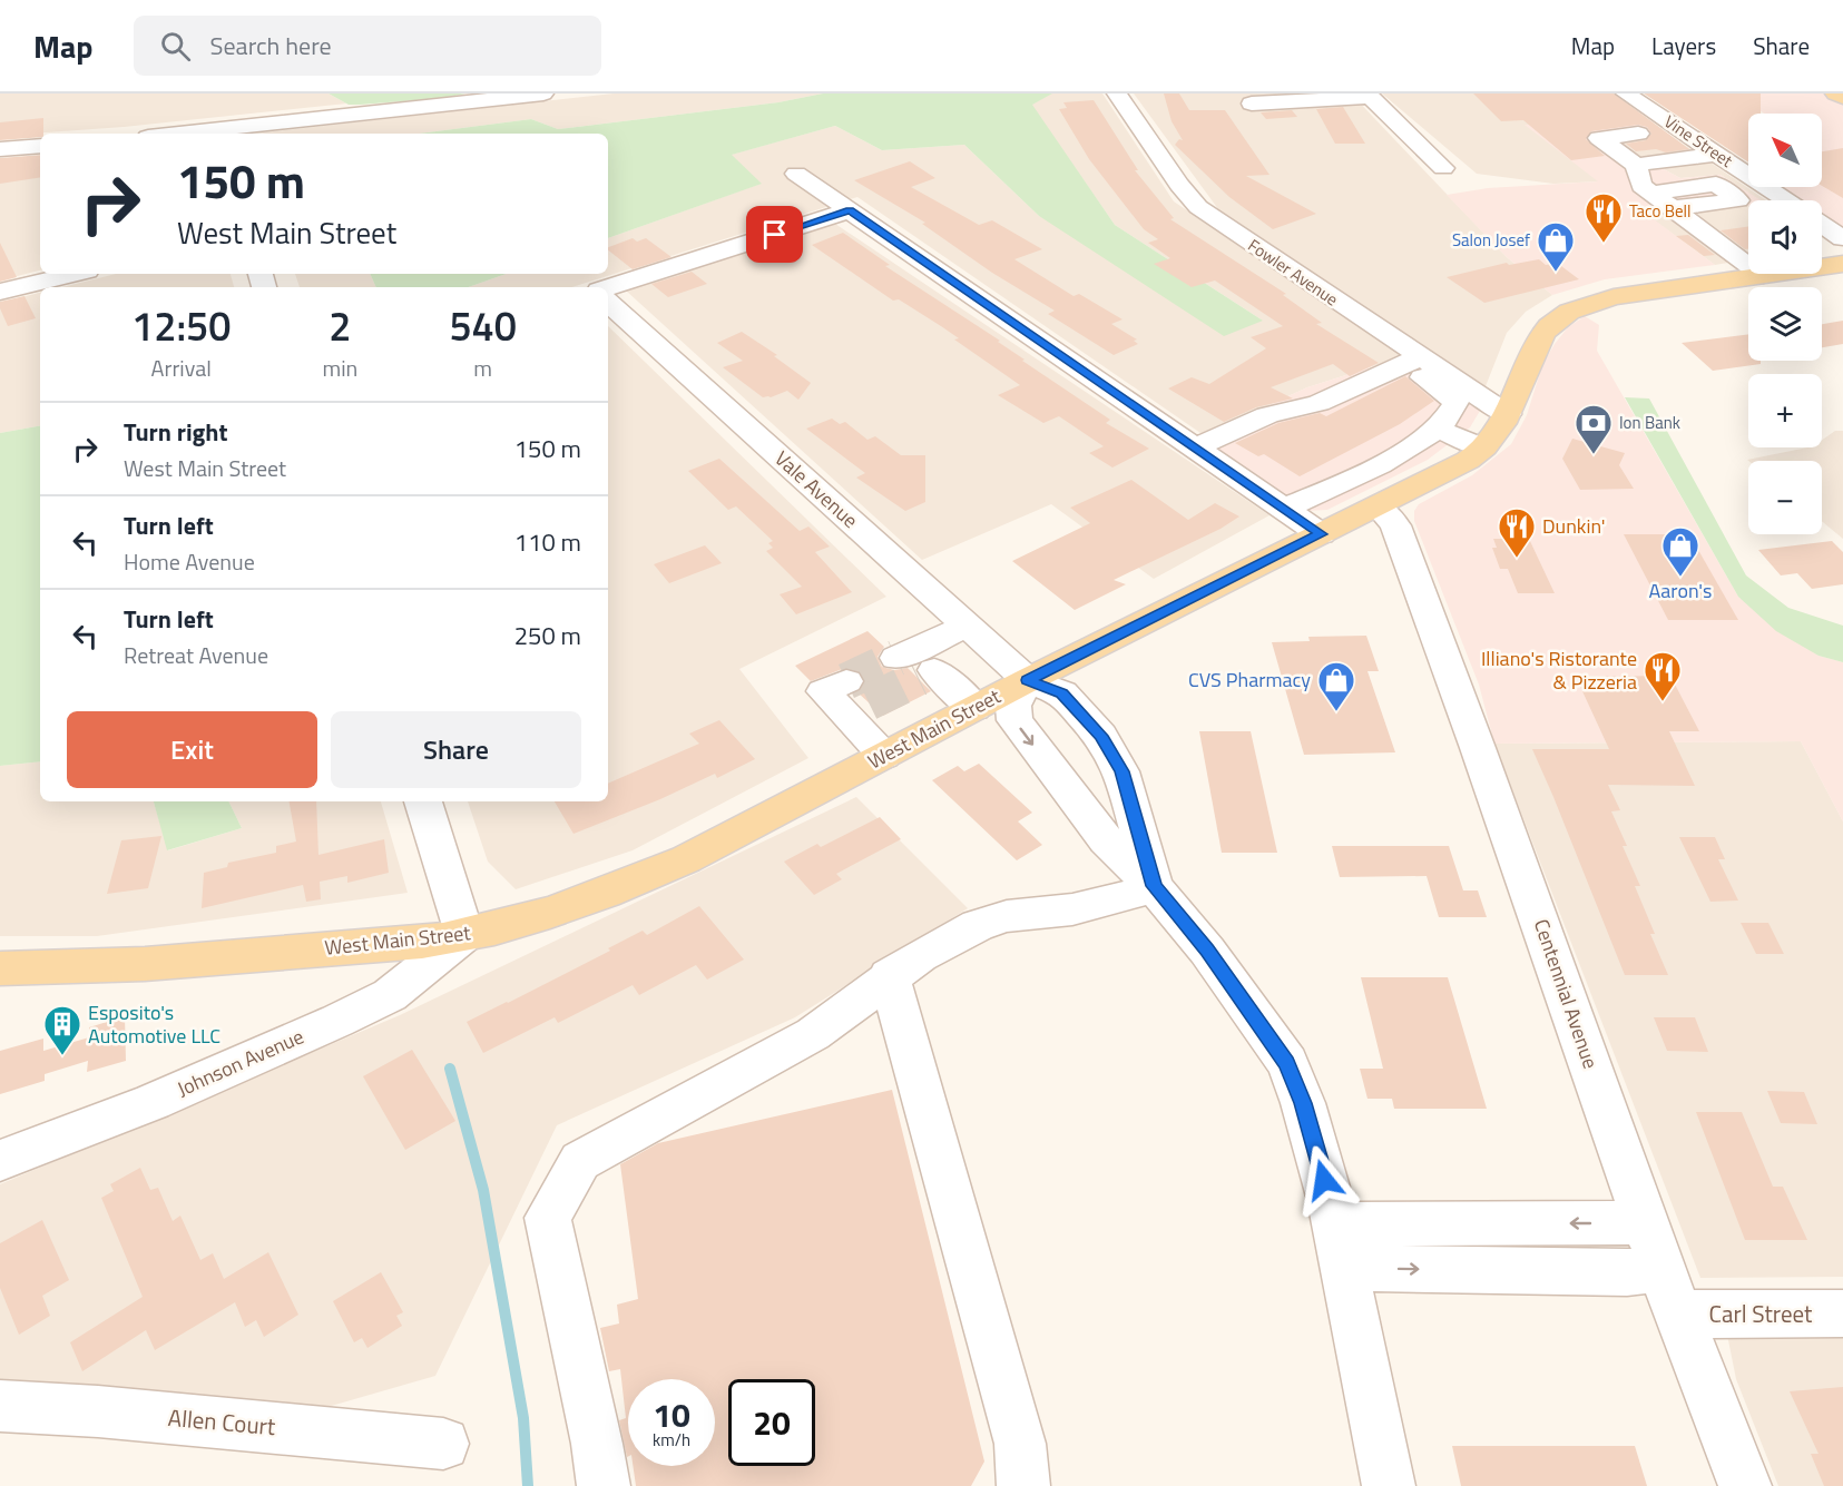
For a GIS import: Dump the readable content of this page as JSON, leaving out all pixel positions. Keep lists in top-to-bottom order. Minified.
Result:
{"streets":{"main road":["West Main Street"],"street":["Vine Street","Fowler Avenue","Vale Avenue","Centennial Avenue","Johnson Avenue","Carl Street","Allen Court"]},"crossings":[["Fowler Avenue","West Main Street"],["Vale Avenue","West Main Street"],["West Main Street","Centennial Avenue"],["West Main Street","Johnson Avenue"],["Centennial Avenue","Carl Street"]],"places":{"restaurant":["Taco Bell","Dunkin'","Illiano's Ristorante & Pizzeria"],"shop":["Salon Josef","Aaron's","CVS Pharmacy"],"bank":["Ion Bank"],"building":["Esposito's Automotive LLC"]},"north":"top left","page":{"header":"Map","search":"Search here","nav":["Map","Layers","Share"],"map_buttons":["+","−"],"turn":["150 m","West Main Street"],"eta":["12:50","Arrival","2","min","540","m"],"list":[{"name":"Turn right","note":"West Main Street","value":"150 m"},{"name":"Turn left","note":"Home Avenue","value":"110 m"},{"name":"Turn left","note":"Retreat Avenue","value":"250 m"}],"buttons":["Exit","Share"],"speed":"10 km/h","limit":"20"}}
